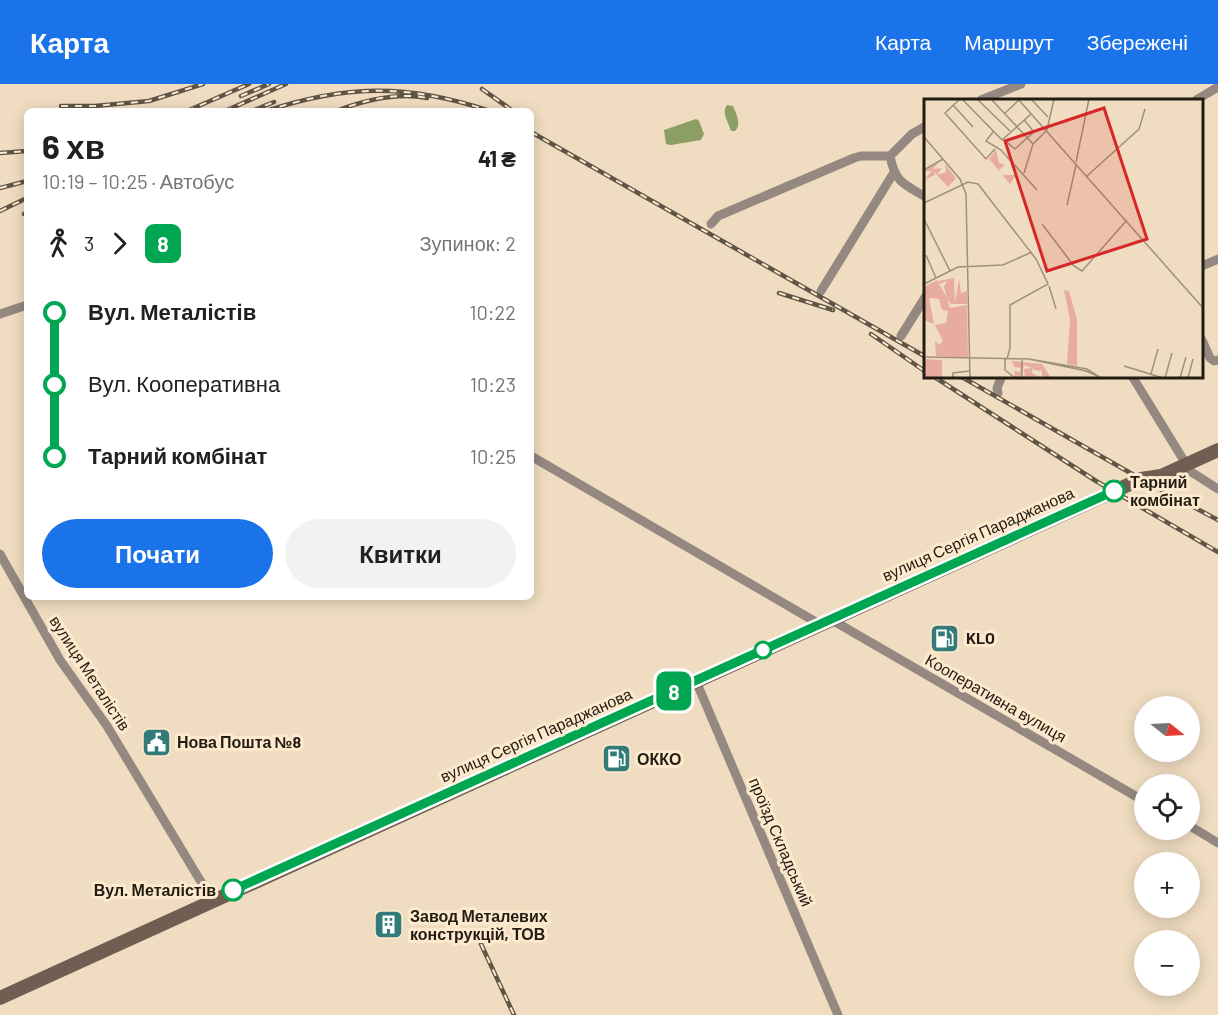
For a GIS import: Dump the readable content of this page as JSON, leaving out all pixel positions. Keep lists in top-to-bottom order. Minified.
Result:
{"streets":{"main road":["вулиця Сергія Параджанова"],"street":["вулиця Металістів","Кооперативна вулиця","проїзд Складський"]},"crossings":[["вулиця Сергія Параджанова","вулиця Металістів"],["вулиця Сергія Параджанова","Кооперативна вулиця"],["вулиця Сергія Параджанова","проїзд Складський"]],"places":{"other":["Тарний комбінат","Вул. Металістів"],"fuel station":["KLO","ОККО"],"public building":["Нова Пошта №8"],"building":["Завод Металевих конструкцій, ТОВ"]},"lines":["bus line 8"],"north":"right","page":{"header":"Карта","nav":["Карта","Маршрут","Збережені"],"on_map":"8","heading":["6 хв","10:19 – 10:25 · Автобус","41 ₴"],"legs":["3","8","Зупинок: 2"],"list":[{"name":"Вул. Металістів","value":"10:22"},{"name":"Вул. Кооперативна","value":"10:23"},{"name":"Тарний комбінат","value":"10:25"}],"buttons":["Почати","Квитки"],"map_buttons":["+","−"]}}
